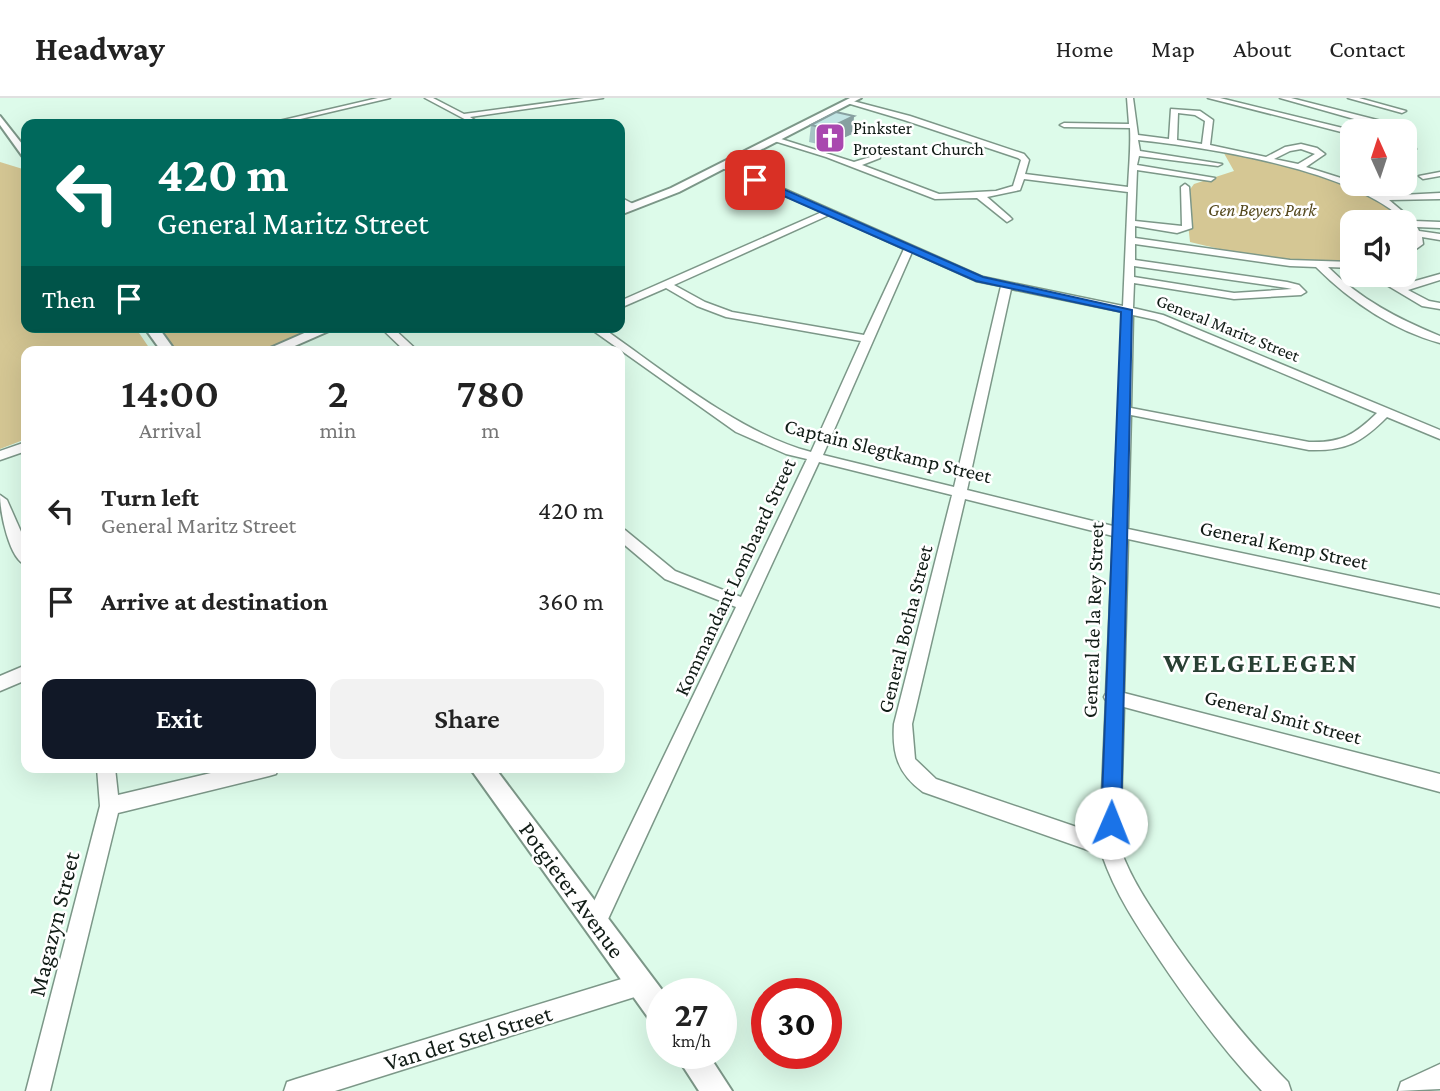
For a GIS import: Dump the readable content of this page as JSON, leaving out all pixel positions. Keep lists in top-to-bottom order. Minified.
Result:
{"streets":{"street":["General Maritz Street","Captain Slegtkamp Street","General Kemp Street","Kommandant Lombaard Street","General de la Rey Street","General Botha Street","General Smit Street","Potgieter Avenue","Magazyn Street","Van der Stel Street"]},"crossings":[["General Maritz Street","Kommandant Lombaard Street"],["General Maritz Street","General de la Rey Street"],["General Maritz Street","General Botha Street"],["Captain Slegtkamp Street","General Kemp Street"],["Captain Slegtkamp Street","Kommandant Lombaard Street"],["Captain Slegtkamp Street","General de la Rey Street"],["Captain Slegtkamp Street","General Botha Street"],["General Kemp Street","General de la Rey Street"],["Kommandant Lombaard Street","Potgieter Avenue"],["General de la Rey Street","General Botha Street"],["General de la Rey Street","General Smit Street"],["Potgieter Avenue","Van der Stel Street"]],"districts":["WELGELEGEN"],"parks":["Gen Beyers Park"],"places":{"church":["Pinkster Protestant Church"]},"north":"top","page":{"header":"Headway","nav":["Home","Map","About","Contact"],"turn":["420 m","General Maritz Street"],"then":"Then","eta":["14:00","Arrival","2","min","780","m"],"list":[{"name":"Turn left","note":"General Maritz Street","value":"420 m"},{"name":"Arrive at destination","value":"360 m"}],"buttons":["Exit","Share"],"speed":"27 km/h","limit":"30"}}
